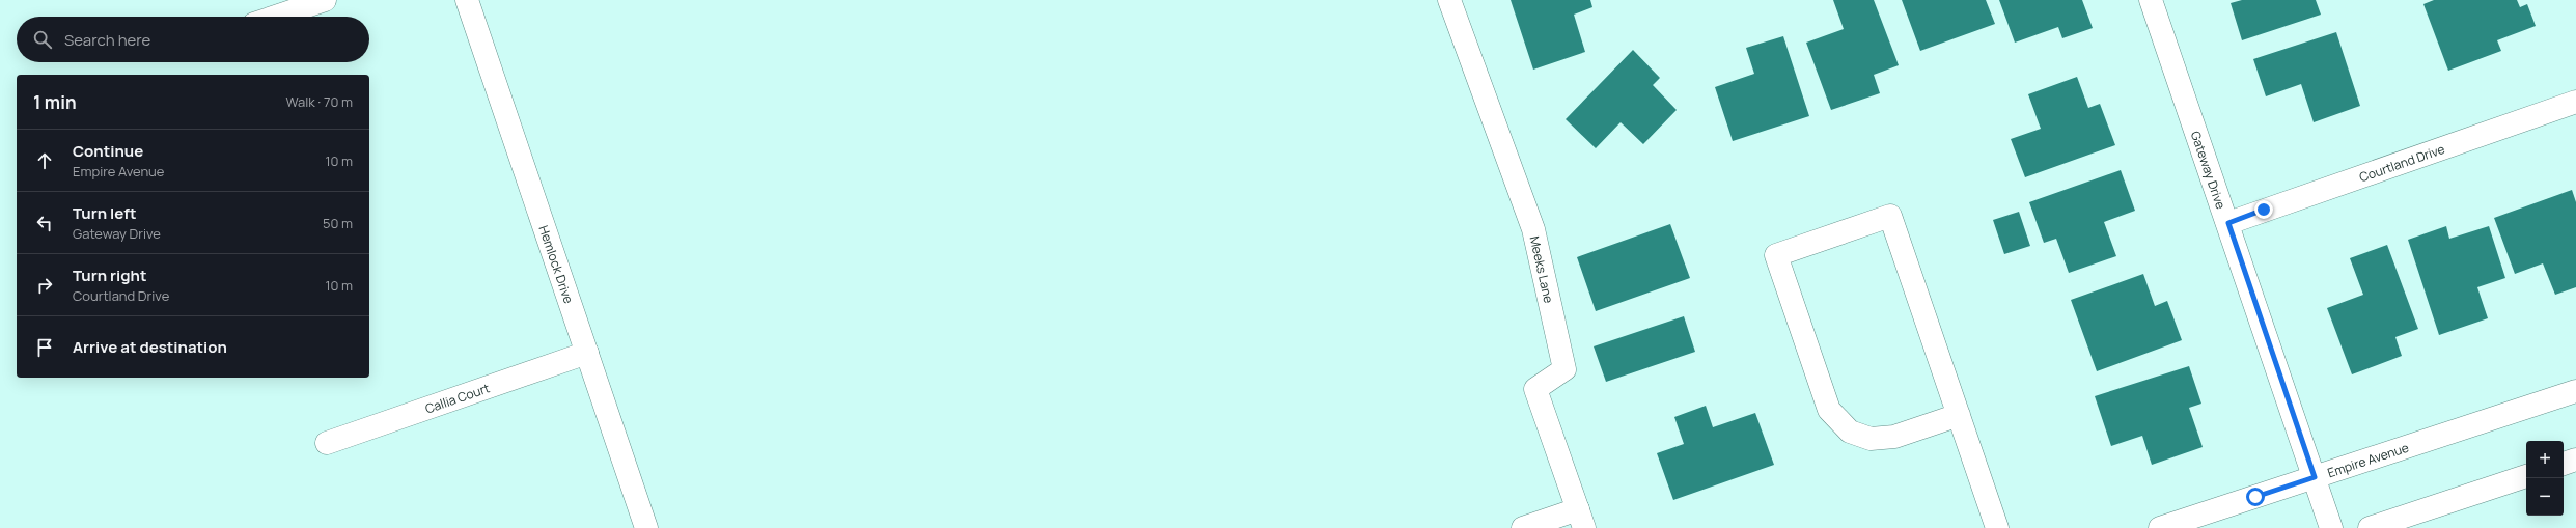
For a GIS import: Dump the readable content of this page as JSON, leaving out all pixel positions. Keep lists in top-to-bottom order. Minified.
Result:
{"streets":{"street":["Courtland Drive","Gateway Drive","Hemlock Drive","Meeks Lane","Callia Court","Empire Avenue"]},"crossings":[["Courtland Drive","Gateway Drive"],["Gateway Drive","Empire Avenue"],["Hemlock Drive","Callia Court"]],"page":{"search":"Search here","heading":["1 min","Walk · 70 m"],"list":[["Continue","Empire Avenue","10 m"],["Turn left","Gateway Drive","50 m"],["Turn right","Courtland Drive","10 m"],"Arrive at destination"],"map_buttons":["+","−"]}}
